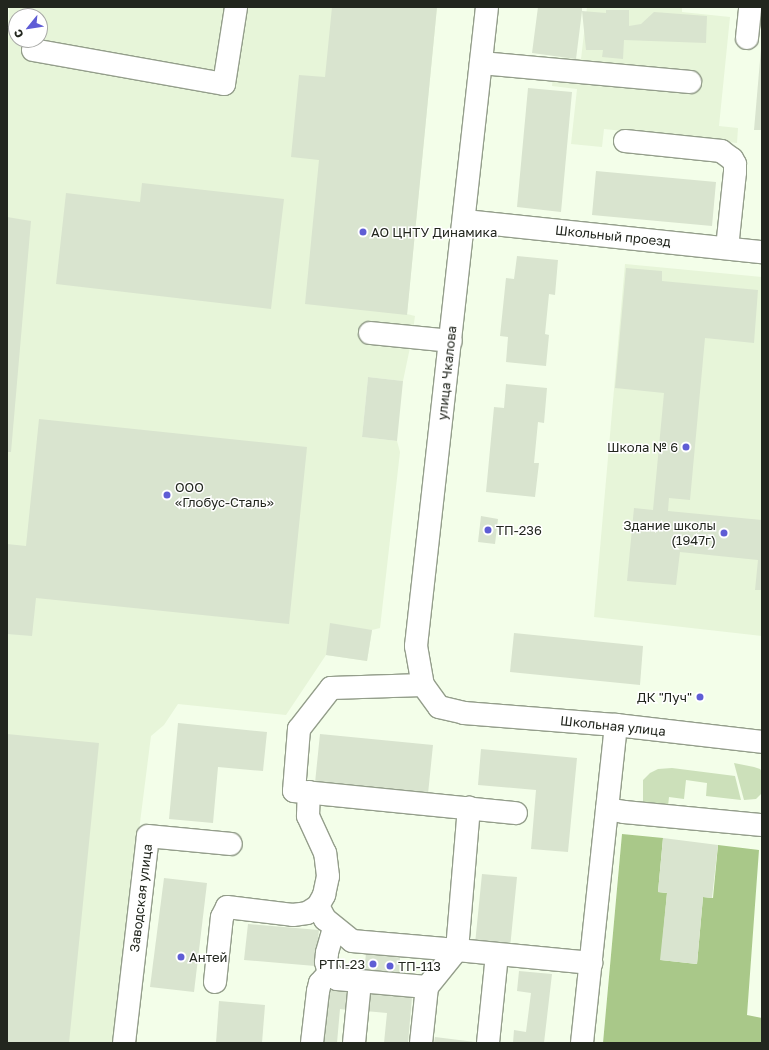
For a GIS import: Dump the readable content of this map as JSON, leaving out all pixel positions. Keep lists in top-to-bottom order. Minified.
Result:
{"streets":{"street":["Школьный проезд","улица Чкалова","Школьная улица","Заводская улица"]},"crossings":[["Школьный проезд","улица Чкалова"],["улица Чкалова","Школьная улица"]],"places":["АО ЦНТУ Динамика","Школа № 6","ООО «Глобус-Сталь»","ТП-236","Здание школы (1947г)","ДК \"Луч\"","Антей","РТП-23","ТП-113"],"north":"bottom left"}
